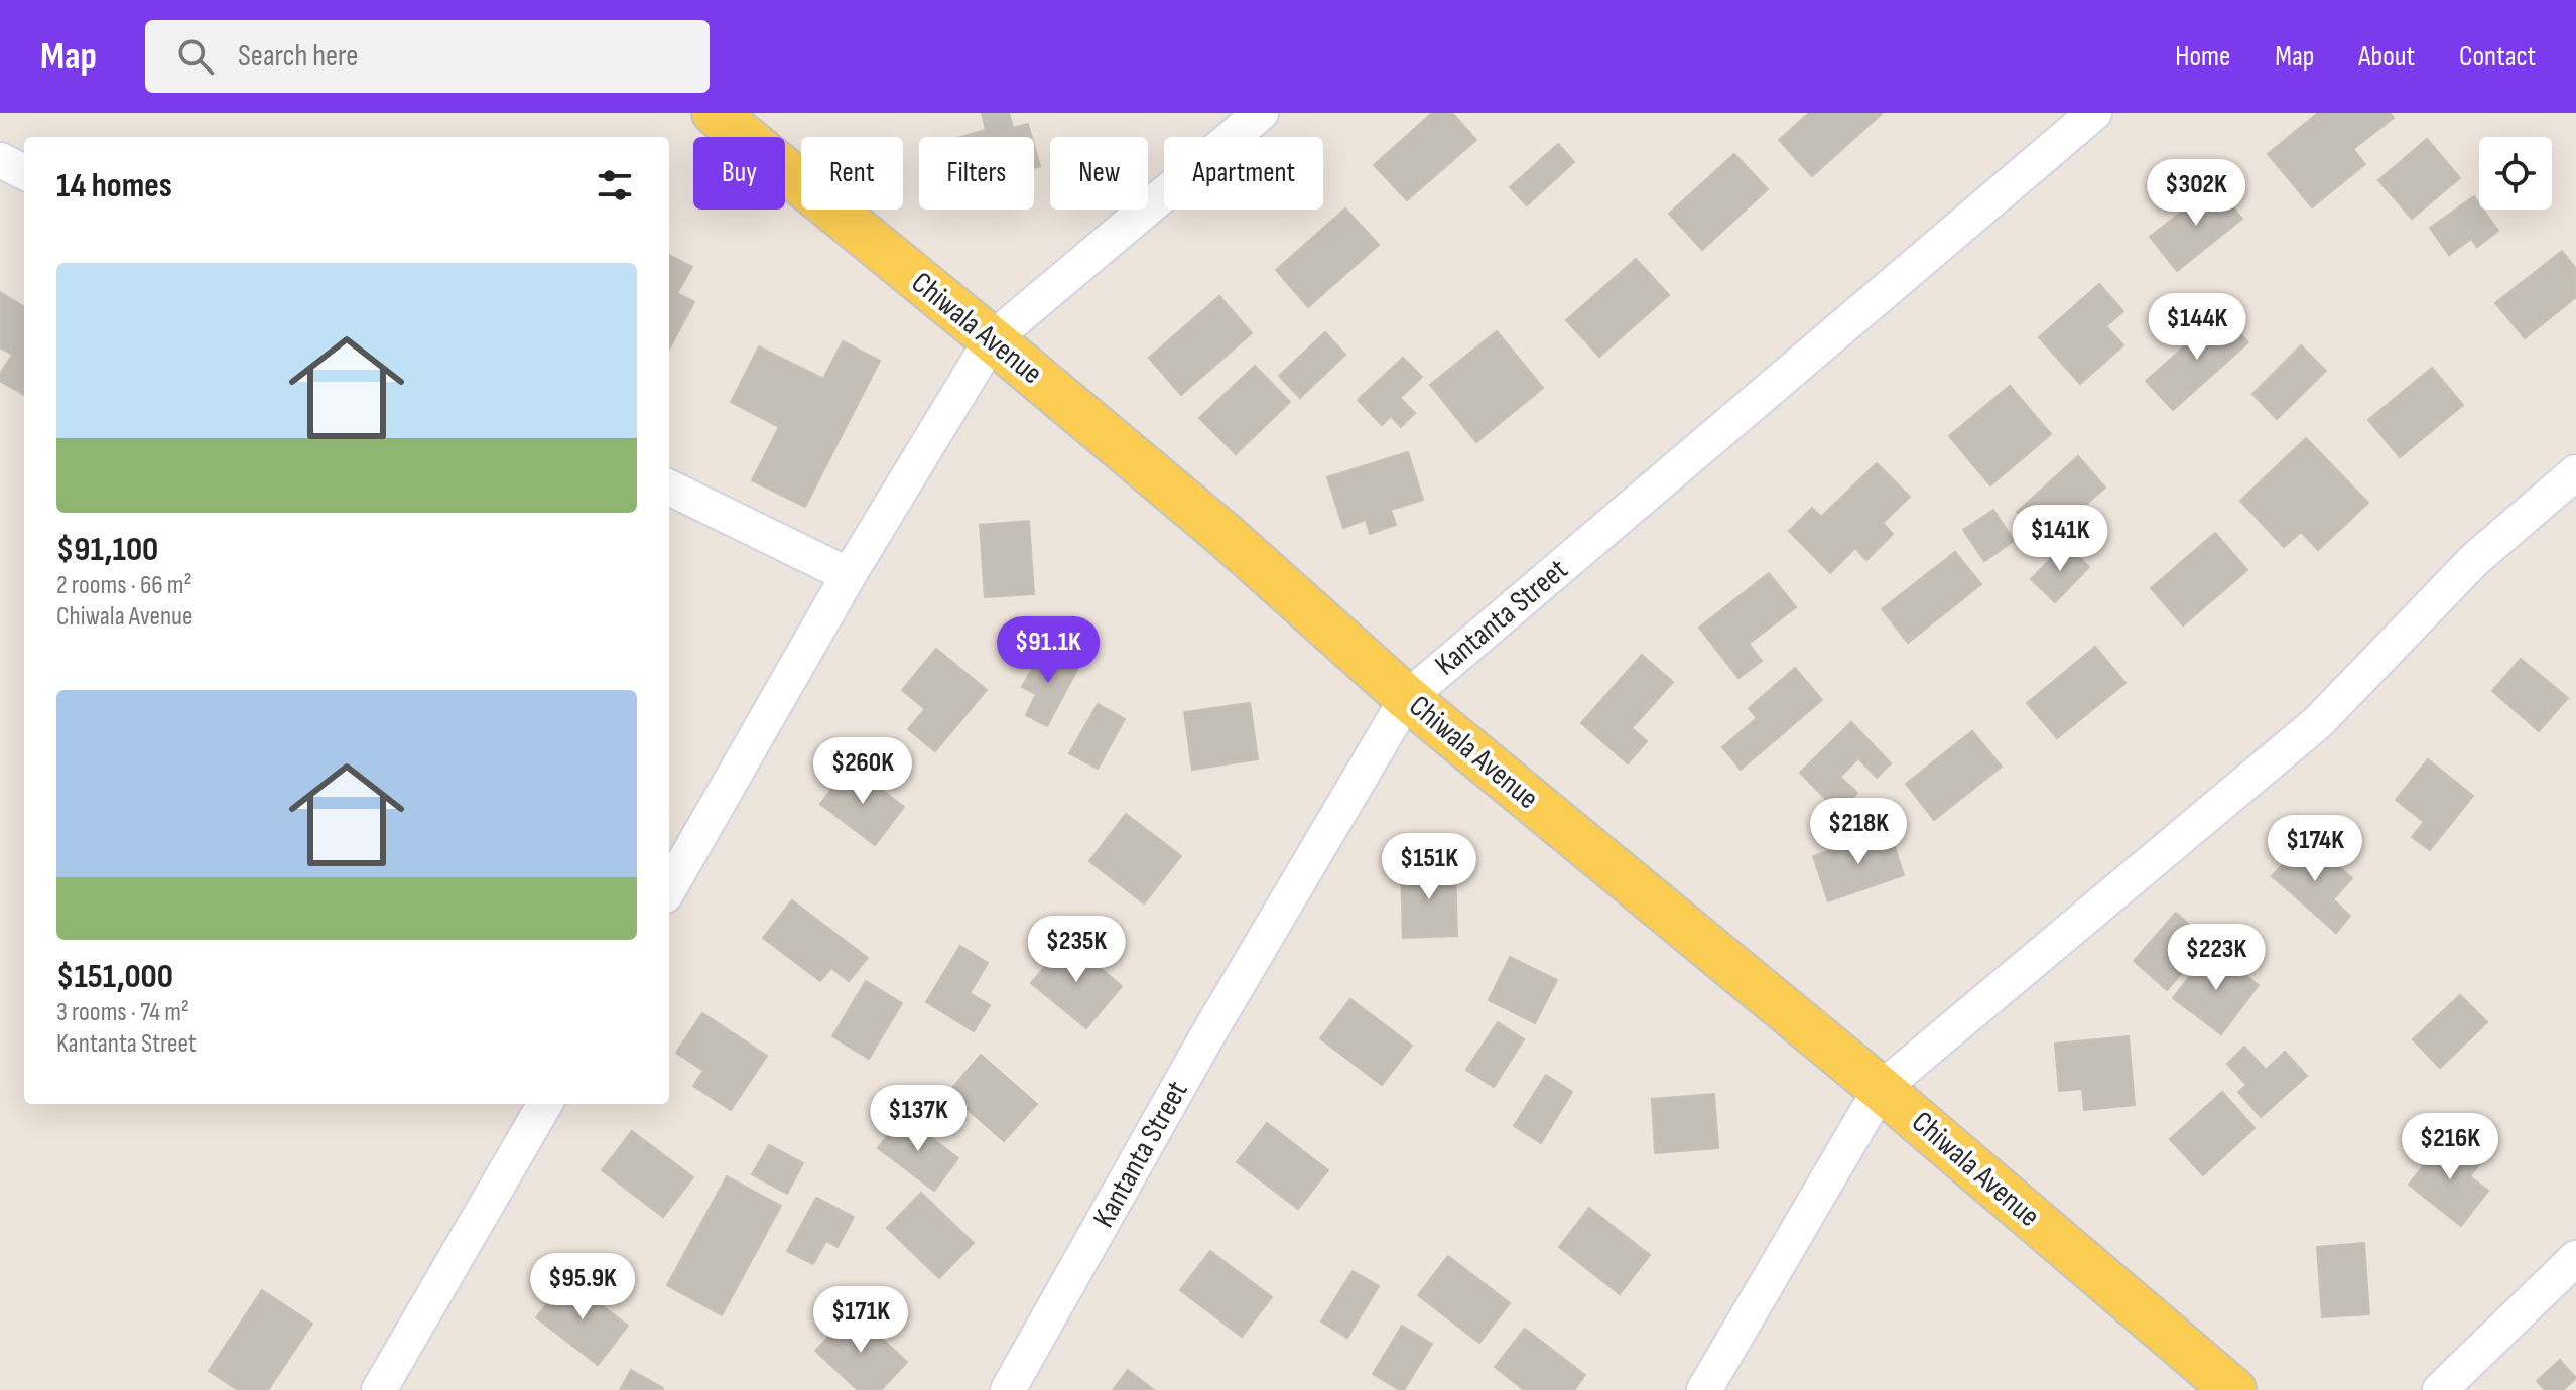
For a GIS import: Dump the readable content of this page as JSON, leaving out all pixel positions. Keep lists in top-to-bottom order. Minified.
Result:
{"streets":{"main road":["Chiwala Avenue"],"street":["Kantanta Street"]},"crossings":[["Chiwala Avenue","Kantanta Street"]],"page":{"header":"Map","search":"Search here","nav":["Home","Map","About","Contact"],"chip":["Buy","Rent","Filters","New","Apartment"],"heading":"14 homes","price":["$302K","$144K","$141K","$91.1K","$260K","$218K","$174K","$151K","$235K","$223K","$137K","$216K","$95.9K","$171K"],"list":[{"name":"$91,100","note":"2 rooms · 66 m² · Chiwala Avenue"},{"name":"$151,000","note":"3 rooms · 74 m² · Kantanta Street"}]}}
